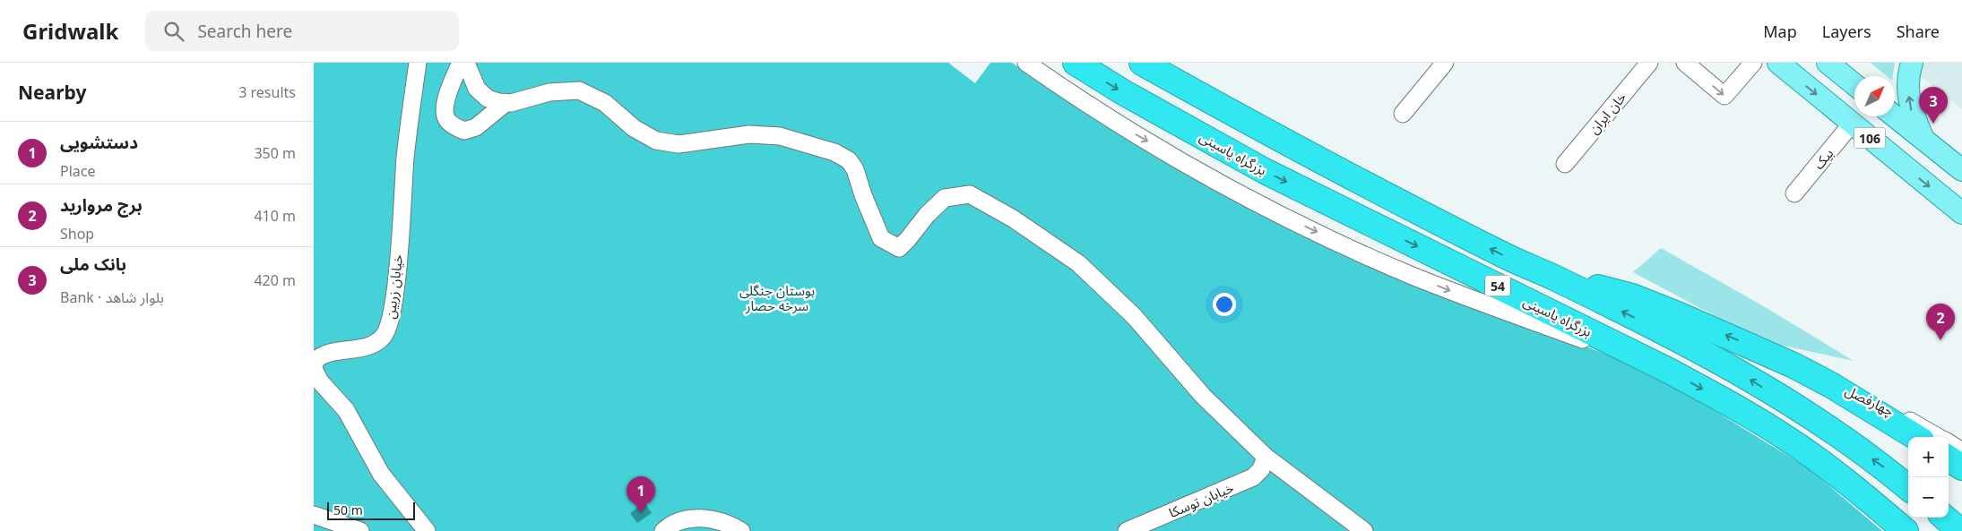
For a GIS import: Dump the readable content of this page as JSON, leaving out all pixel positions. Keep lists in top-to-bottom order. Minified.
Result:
{"streets":{"highway":["بزرگراه یاسینی","54"],"main road":["106"],"lane":["خان ایران","بیک","خیابان زربین","چهارفصل","خیابان توسکا"]},"crossings":[["106","بیک"]],"parks":["بوستان جنگلی سرخه حصار"],"scale_bar":"50 m","north":"top right","page":{"header":"Gridwalk","search":"Search here","nav":["Map","Layers","Share"],"heading":["Nearby","3 results"],"pins":["3","2","1"],"list":[{"mark":"1","name":"دستشویی","note":"Place","value":"350 m"},{"mark":"2","name":"برج مروارید","note":"Shop","value":"410 m"},{"mark":"3","name":"بانک ملی","note":"Bank · بلوار شاهد","value":"420 m"}],"map_buttons":["+","−"],"scale":"50 m"}}
